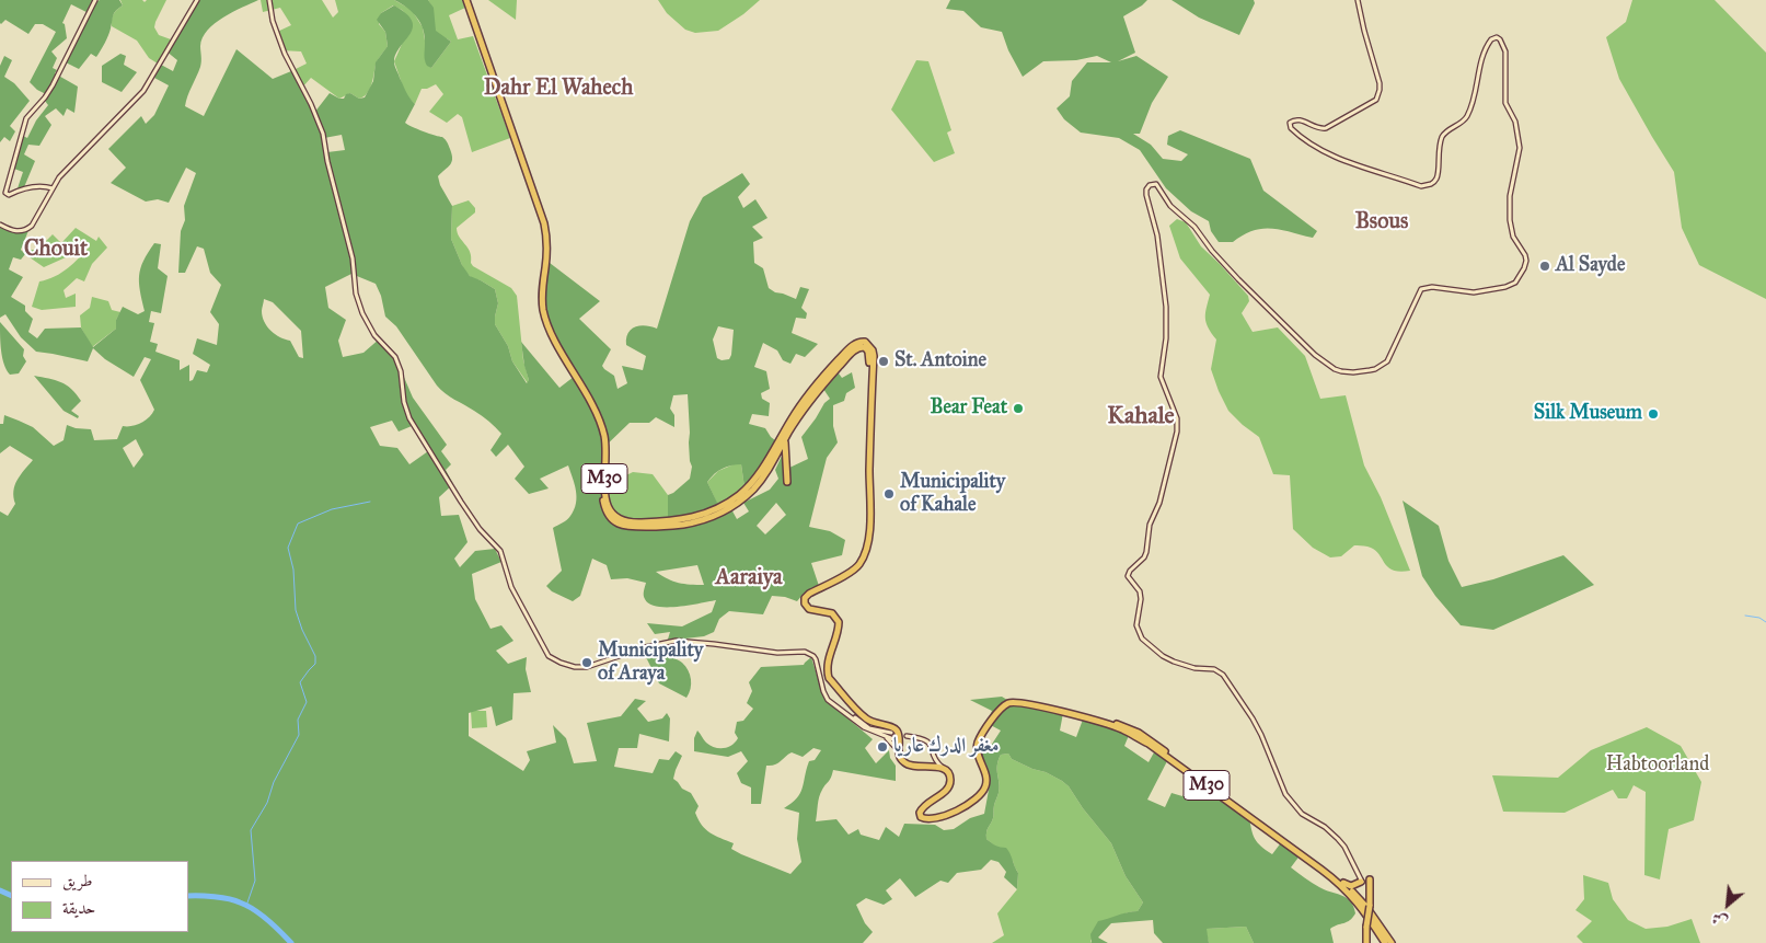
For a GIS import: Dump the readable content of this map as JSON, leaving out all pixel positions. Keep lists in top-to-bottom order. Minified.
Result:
{"streets":{"highway":["M30"]},"districts":["Dahr El Wahech","Bsous","Chouit","Kahale","Aaraiya"],"parks":["Habtoorland"],"places":["Al Sayde","St. Antoine","Bear Feat","Silk Museum","Municipality of Kahale","Municipality of Araya","مغفر الدرك عاريا"],"legend":["طريق","حديقة"],"north":"bottom left"}
